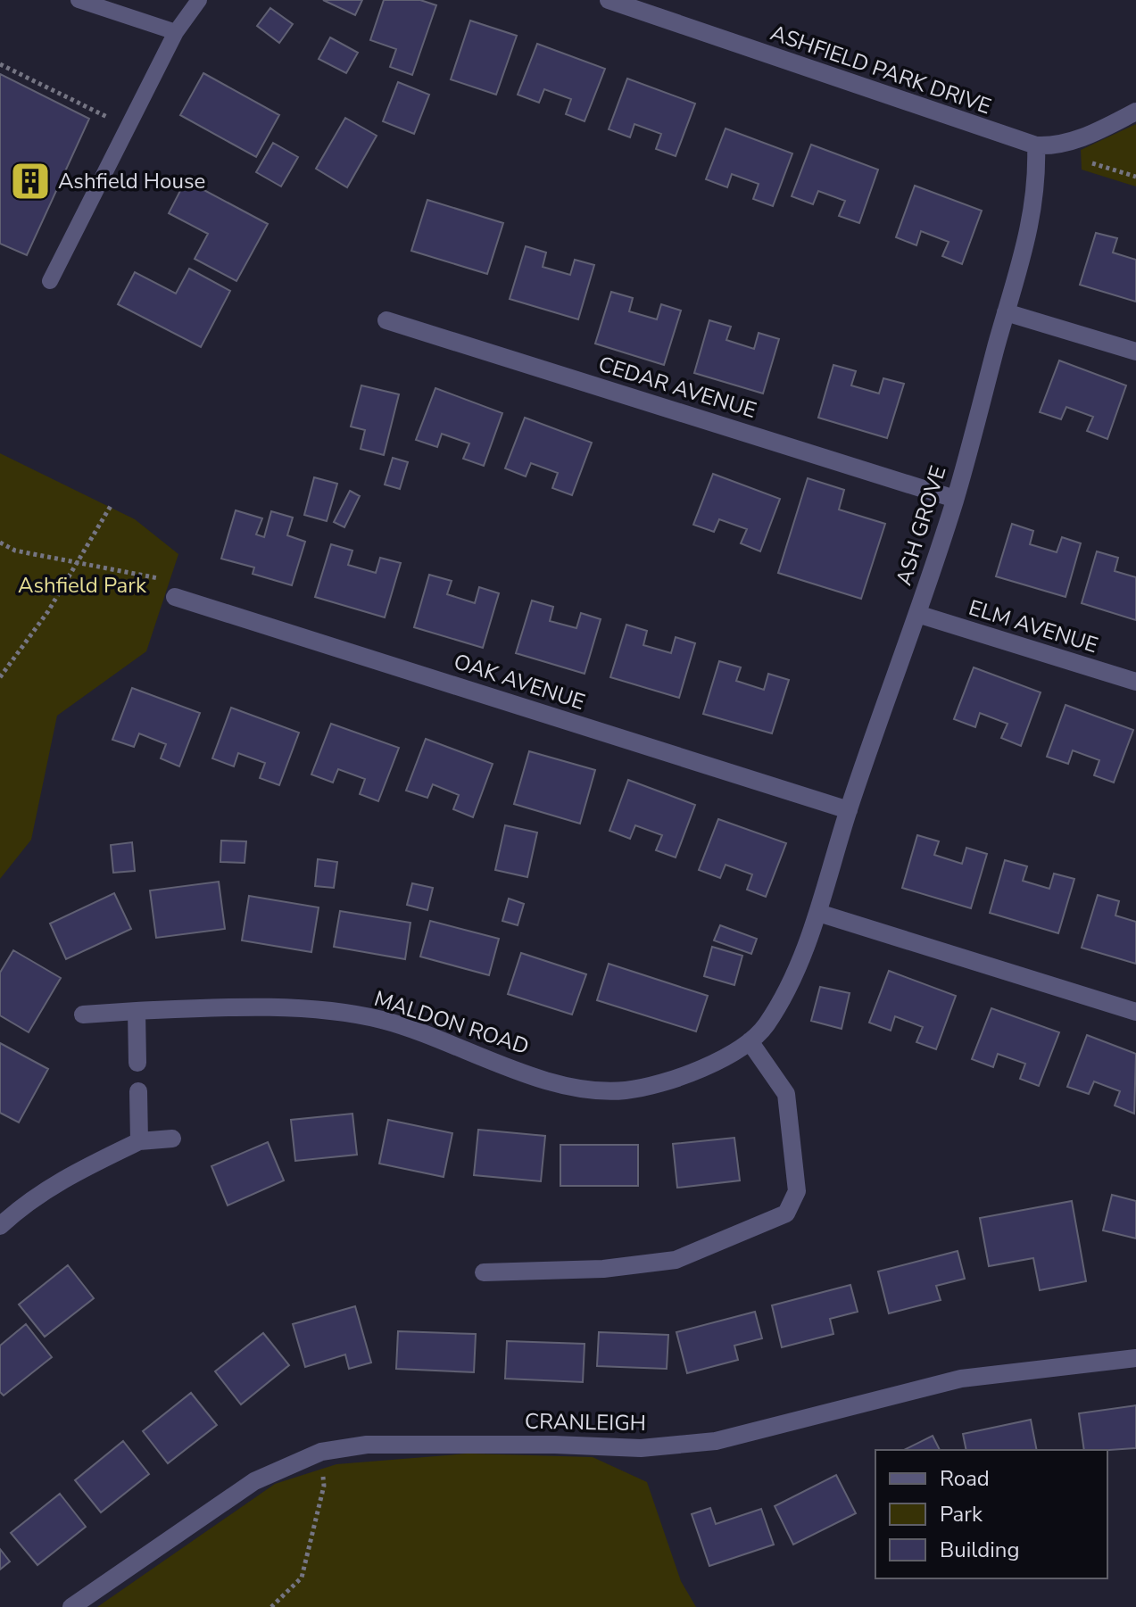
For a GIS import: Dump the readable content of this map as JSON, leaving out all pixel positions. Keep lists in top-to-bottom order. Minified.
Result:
{"streets":{"street":["ASHFIELD PARK DRIVE","CEDAR AVENUE","ASH GROVE","ELM AVENUE","OAK AVENUE","MALDON ROAD","CRANLEIGH"]},"crossings":[["ASHFIELD PARK DRIVE","ASH GROVE"],["CEDAR AVENUE","ASH GROVE"],["ASH GROVE","ELM AVENUE"],["ASH GROVE","OAK AVENUE"],["ASH GROVE","MALDON ROAD"]],"parks":["Ashfield Park"],"places":{"building":["Ashfield House"]},"legend":["Road","Park","Building"]}
